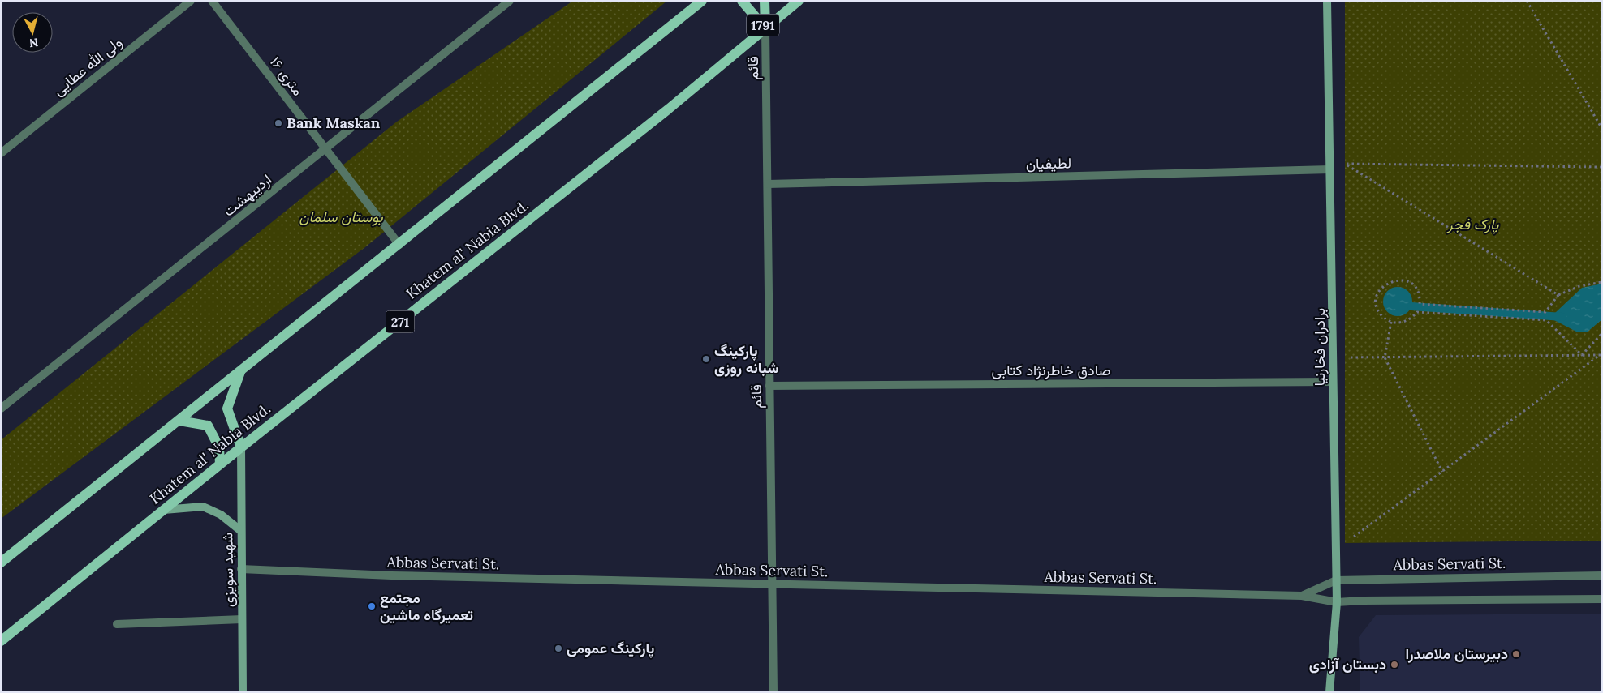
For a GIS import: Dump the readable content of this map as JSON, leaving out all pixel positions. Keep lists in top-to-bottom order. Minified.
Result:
{"streets":{"main road":["1791","Khatem al' Nabia Blvd.","271","برادران فخارنیا","شهید سویزی"],"street":["ولی الله عطایی","قائم","۱۶ متری","لطیفیان","اردیبهشت","صادق خاطرنژاد کتابی","Abbas Servati St."]},"crossings":[["1791","قائم"],["1791","Khatem al' Nabia Blvd."],["قائم","لطیفیان"],["قائم","Khatem al' Nabia Blvd."],["قائم","صادق خاطرنژاد کتابی"],["قائم","Abbas Servati St."],["۱۶ متری","اردیبهشت"],["لطیفیان","برادران فخارنیا"],["Khatem al' Nabia Blvd.","شهید سویزی"],["برادران فخارنیا","صادق خاطرنژاد کتابی"],["برادران فخارنیا","Abbas Servati St."],["Abbas Servati St.","شهید سویزی"]],"parks":["بوستان سلمان","پارک فجر"],"places":["Bank Maskan","پارکینگ شبانه روزی","مجتمع تعمیرگاه ماشین","پارکینگ عمومی","دبیرستان ملاصدرا","دبستان آزادی"],"north":"bottom"}
